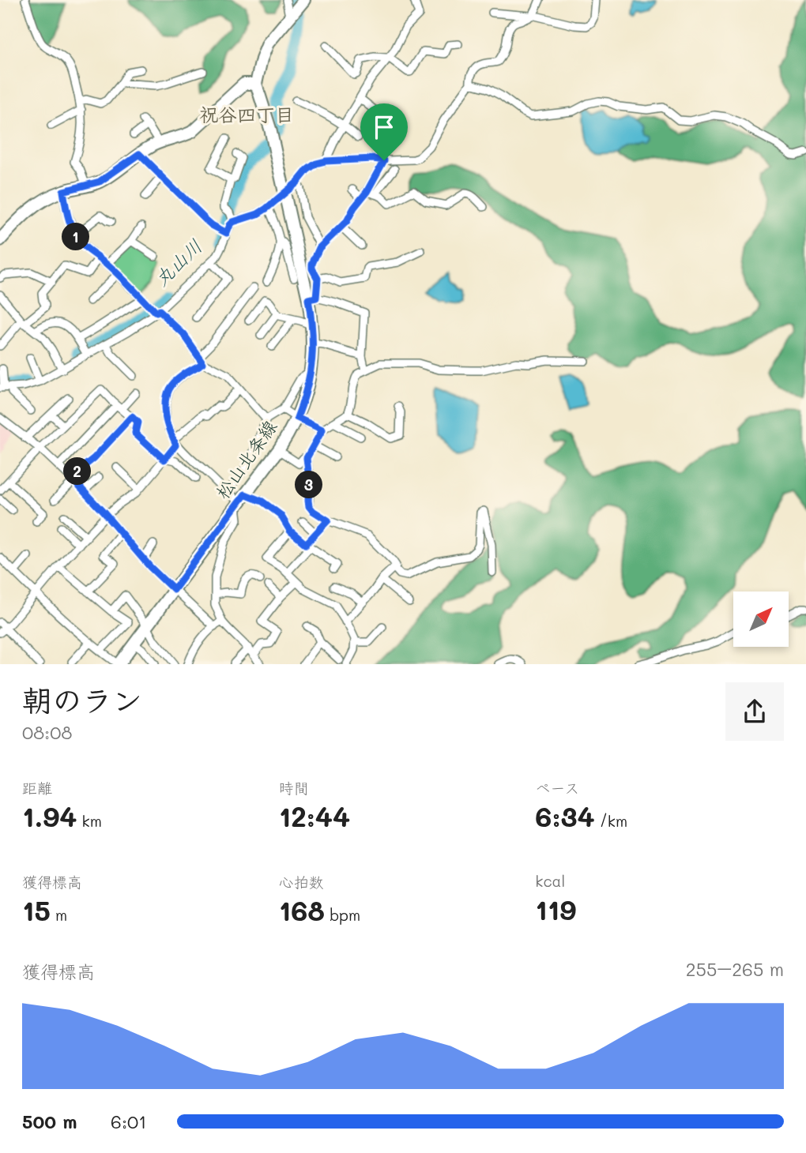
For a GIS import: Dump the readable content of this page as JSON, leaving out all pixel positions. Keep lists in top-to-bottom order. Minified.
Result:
{"streets":{"main road":["松山北条線"]},"districts":["祝谷四丁目"],"water":["丸山川"],"north":"top right","page":{"pins":["1","2","3"],"heading":["朝のラン","08:08"],"stats":[["距離","1.94 km"],["時間","12:44"],["ペース","6:34 /km"],["獲得標高","15 m"],["心拍数","168 bpm"],["kcal","119"]],"chart":["獲得標高","255–265 m"],"list":[{"name":"500 m","note":"6:01"}]}}
